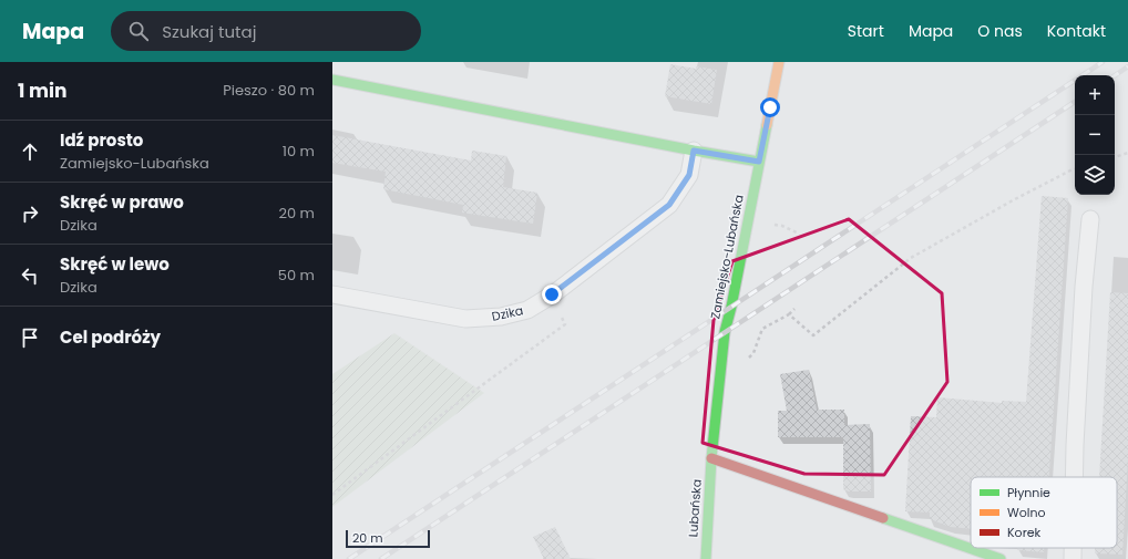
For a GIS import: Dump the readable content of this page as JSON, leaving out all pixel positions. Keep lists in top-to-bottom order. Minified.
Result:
{"streets":{"street":["Zamiejsko-Lubańska","Lubańska"],"lane":["Dzika"]},"crossings":[["Zamiejsko-Lubańska","Lubańska"]],"legend":["Płynnie","Wolno","Korek"],"scale_bar":"20 m","page":{"header":"Mapa","search":"Szukaj tutaj","nav":["Start","Mapa","O nas","Kontakt"],"heading":["1 min","Pieszo · 80 m"],"map_buttons":["+","−"],"list":[["Idź prosto","Zamiejsko-Lubańska","10 m"],["Skręć w prawo","Dzika","20 m"],["Skręć w lewo","Dzika","50 m"],"Cel podróży"],"scale":"20 m"}}
